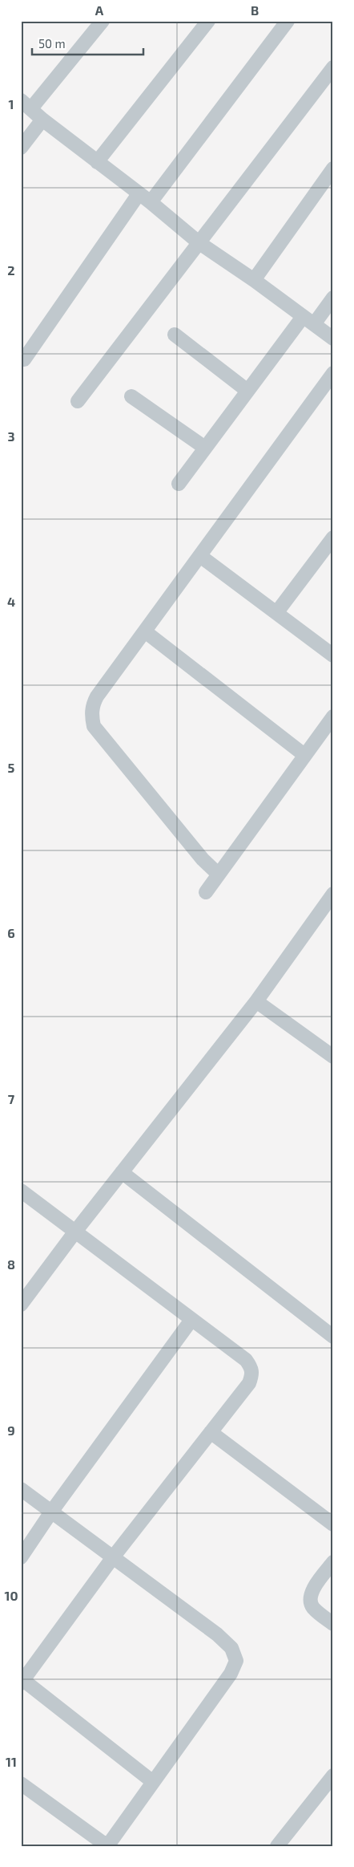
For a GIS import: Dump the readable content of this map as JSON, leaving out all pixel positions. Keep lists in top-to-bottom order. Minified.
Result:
{"scale_bar":"50 m","grid":{"columns":["A","B"],"rows":["1","2","3","4","5","6","7","8","9","10","11"]}}
